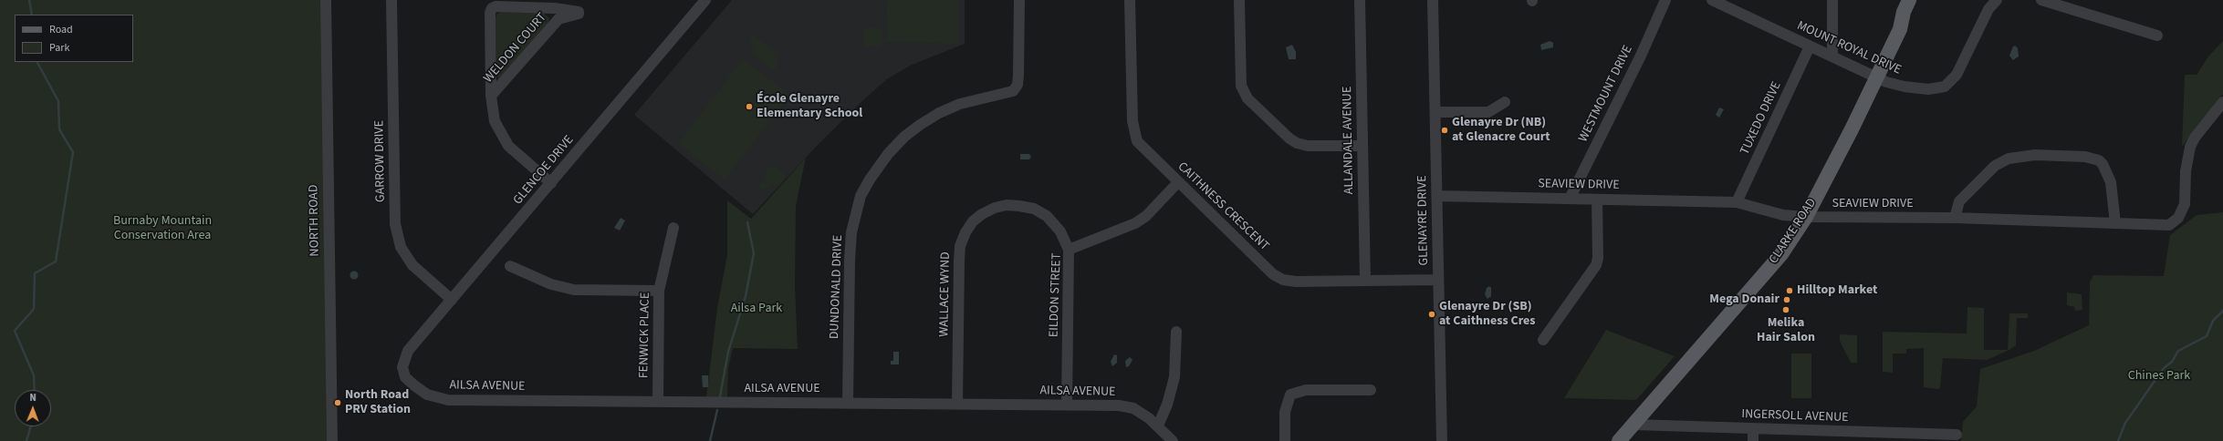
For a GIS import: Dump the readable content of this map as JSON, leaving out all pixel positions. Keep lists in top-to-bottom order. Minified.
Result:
{"streets":{"main road":["CLARKE ROAD"],"street":["WELDON COURT","MOUNT ROYAL DRIVE","WESTMOUNT DRIVE","TUXEDO DRIVE","ALLANDALE AVENUE","GARROW DRIVE","GLENCOE DRIVE","SEAVIEW DRIVE","CAITHNESS CRESCENT","NORTH ROAD","GLENAYRE DRIVE","DUNDONALD DRIVE","WALLACE WYND","EILDON STREET","FENWICK PLACE","AILSA AVENUE","INGERSOLL AVENUE"]},"crossings":[["WELDON COURT","GLENCOE DRIVE"],["MOUNT ROYAL DRIVE","TUXEDO DRIVE"],["MOUNT ROYAL DRIVE","CLARKE ROAD"],["WESTMOUNT DRIVE","SEAVIEW DRIVE"],["TUXEDO DRIVE","SEAVIEW DRIVE"],["ALLANDALE AVENUE","CAITHNESS CRESCENT"],["GARROW DRIVE","GLENCOE DRIVE"],["GLENCOE DRIVE","AILSA AVENUE"],["SEAVIEW DRIVE","GLENAYRE DRIVE"],["SEAVIEW DRIVE","CLARKE ROAD"],["CAITHNESS CRESCENT","GLENAYRE DRIVE"],["CAITHNESS CRESCENT","EILDON STREET"],["CLARKE ROAD","INGERSOLL AVENUE"],["DUNDONALD DRIVE","AILSA AVENUE"],["WALLACE WYND","EILDON STREET"],["WALLACE WYND","AILSA AVENUE"],["EILDON STREET","AILSA AVENUE"],["FENWICK PLACE","AILSA AVENUE"]],"parks":["Burnaby Mountain Conservation Area","Ailsa Park","Chines Park"],"places":["École Glenayre Elementary School","Glenayre Dr (NB) at Glenacre Court","Hilltop Market","Mega Donair","Melika Hair Salon","Glenayre Dr (SB) at Caithness Cres","North Road PRV Station"],"legend":["Road","Park"],"north":"top"}
